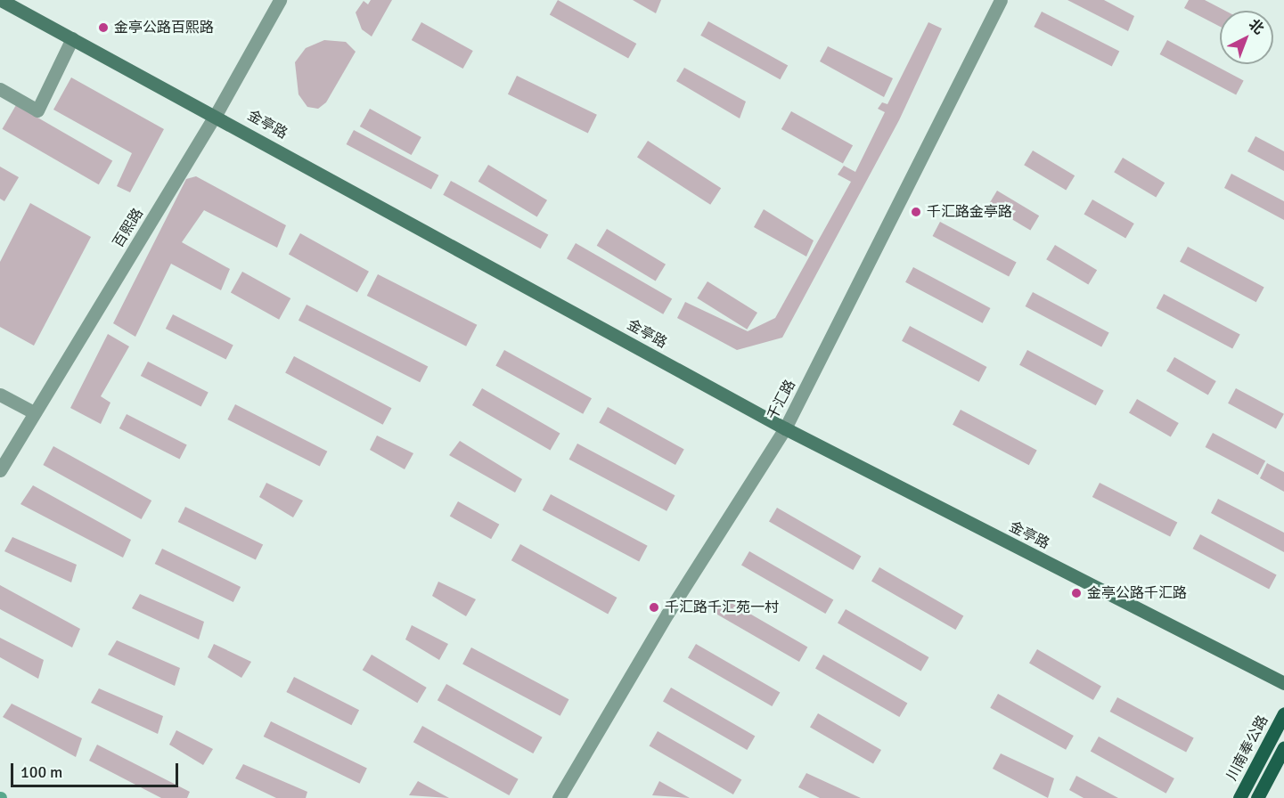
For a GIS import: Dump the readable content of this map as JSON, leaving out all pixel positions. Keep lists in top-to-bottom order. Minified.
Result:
{"streets":{"main road":["金亭路","川南奉公路"],"street":["百熙路","千汇路"]},"crossings":[["金亭路","百熙路"],["金亭路","千汇路"]],"places":["金亭公路百熙路","千汇路金亭路","金亭公路千汇路","千汇路千汇苑一村"],"scale_bar":"100 m","north":"top right"}
